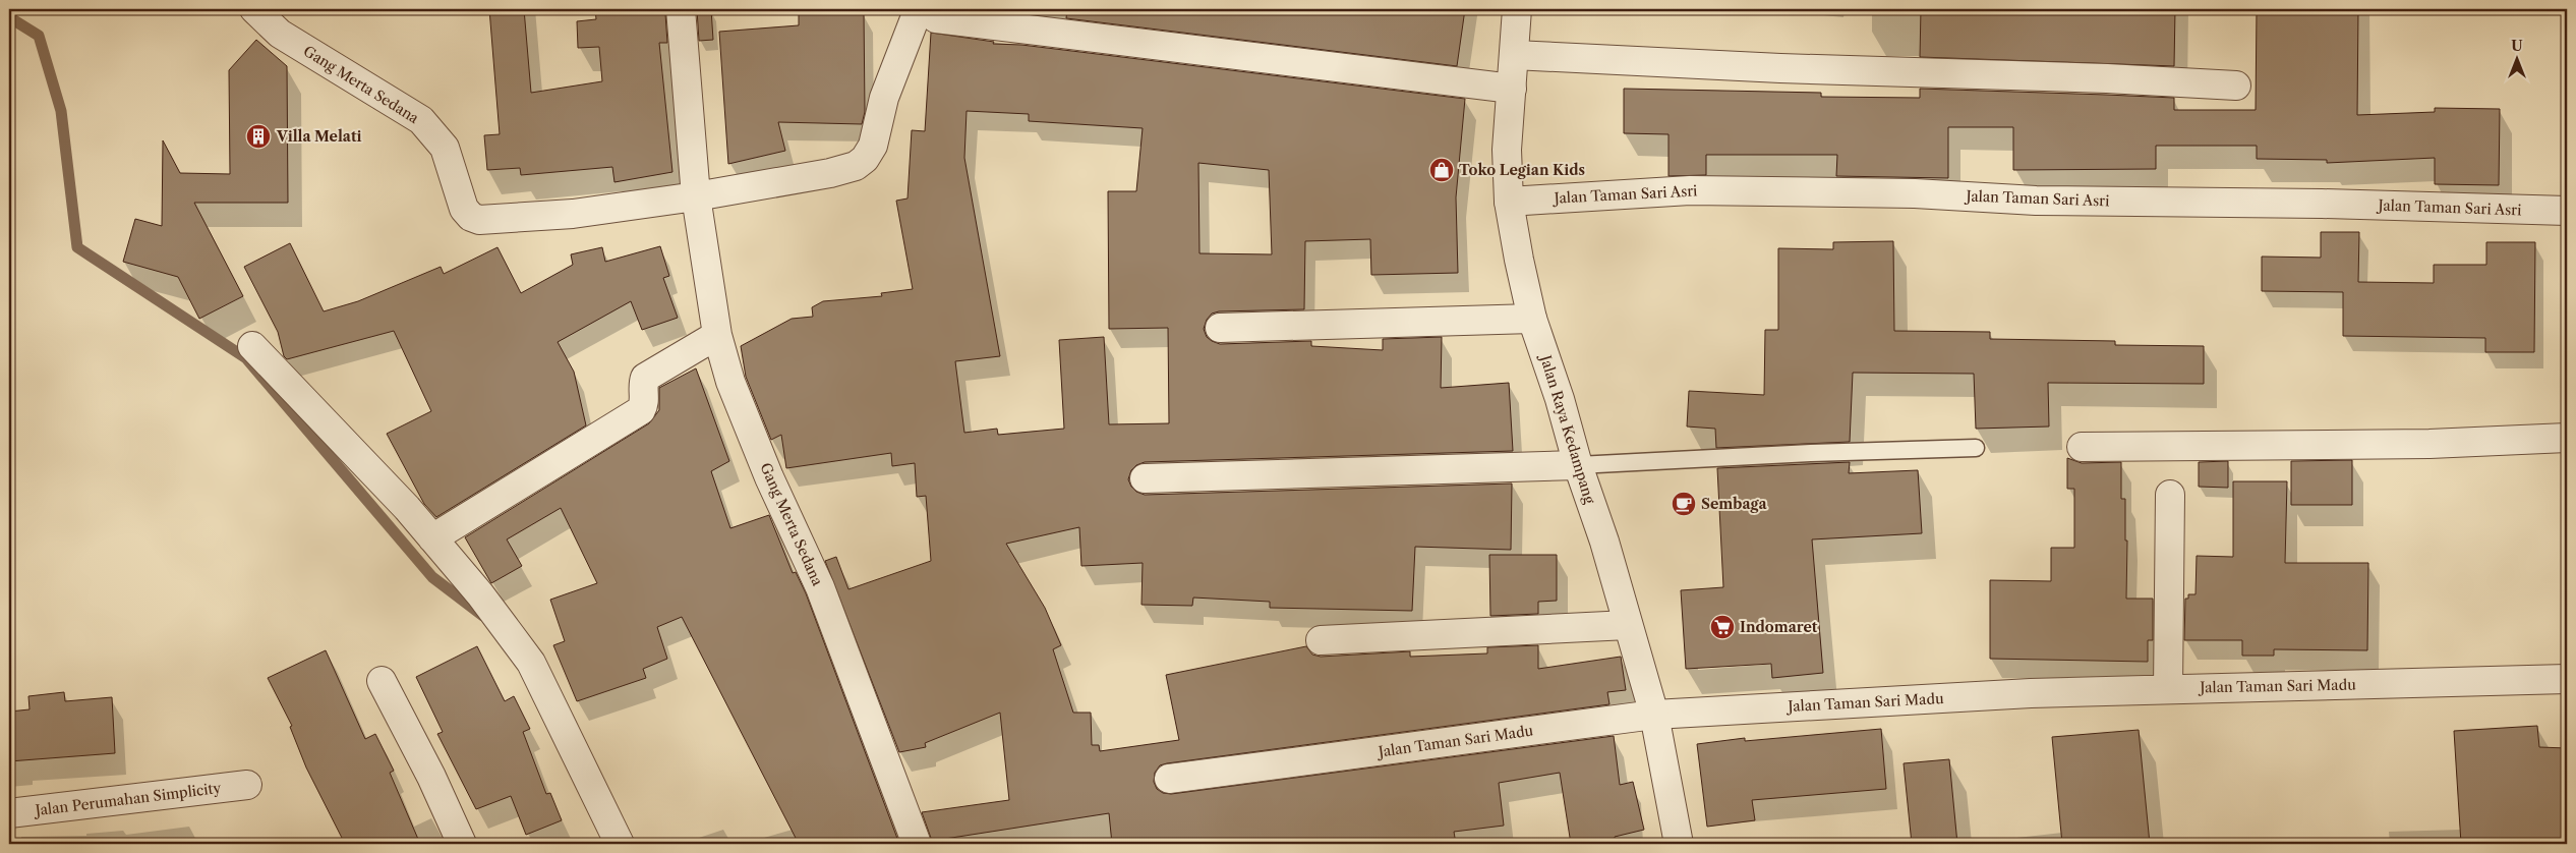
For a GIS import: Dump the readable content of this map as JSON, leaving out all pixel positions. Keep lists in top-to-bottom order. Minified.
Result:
{"streets":{"street":["Gang Merta Sedana","Jalan Taman Sari Asri","Jalan Raya Kedampang","Jalan Taman Sari Madu","Jalan Perumahan Simplicity"]},"crossings":[["Jalan Taman Sari Asri","Jalan Raya Kedampang"],["Jalan Raya Kedampang","Jalan Taman Sari Madu"]],"places":{"building":["Villa Melati"],"shop":["Toko Legian Kids"],"cafe":["Sembaga"],"supermarket":["Indomaret"]},"north":"top"}
